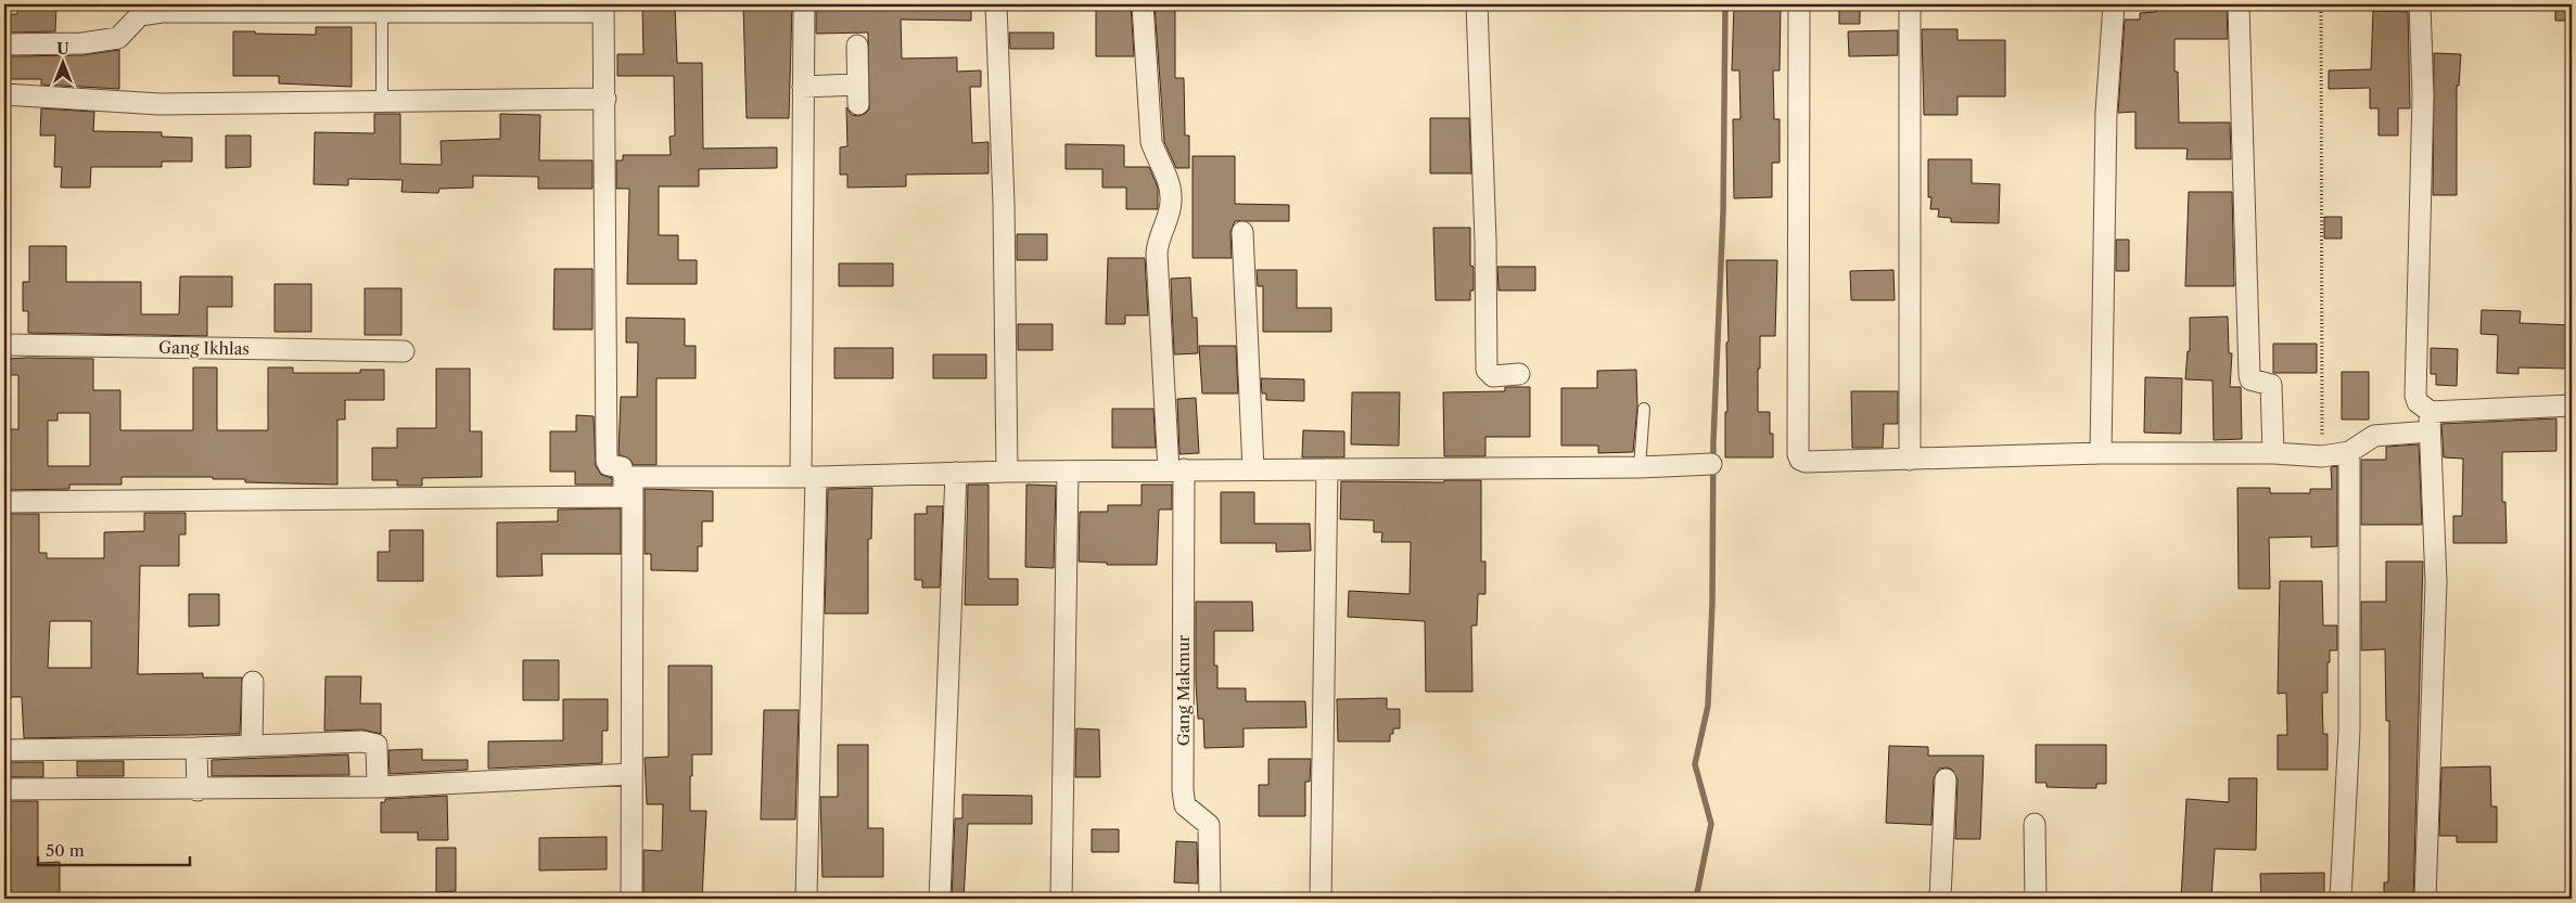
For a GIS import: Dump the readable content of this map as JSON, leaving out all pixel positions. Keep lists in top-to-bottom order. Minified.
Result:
{"streets":{"street":["Gang Ikhlas","Gang Makmur"]},"scale_bar":"50 m","north":"top"}
